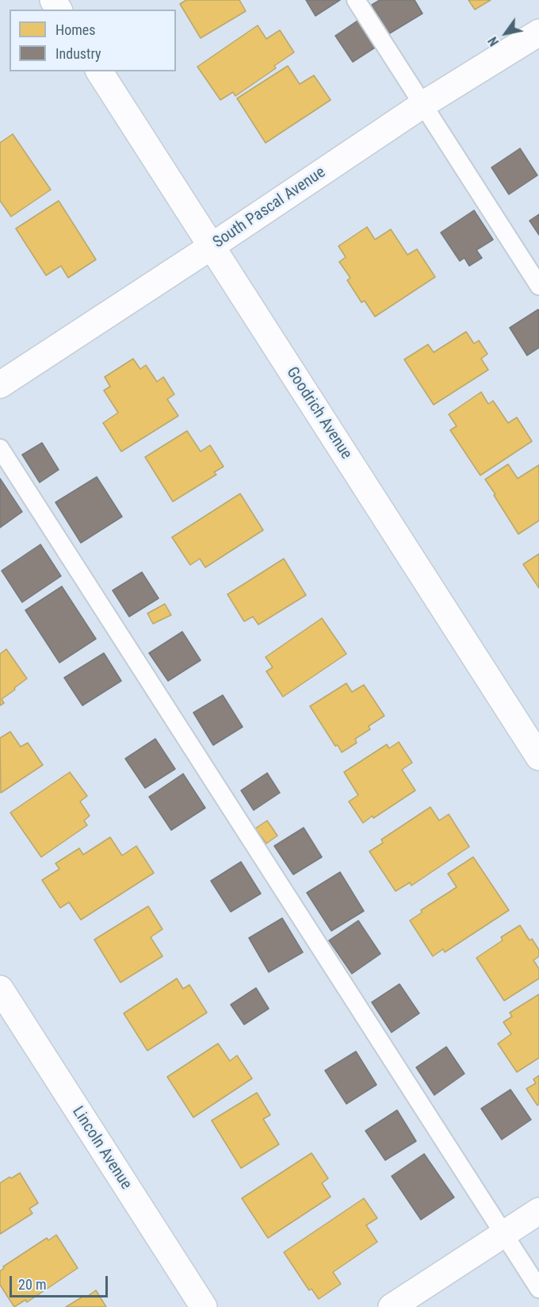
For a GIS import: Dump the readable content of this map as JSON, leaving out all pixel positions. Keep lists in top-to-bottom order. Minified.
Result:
{"streets":{"street":["South Pascal Avenue","Goodrich Avenue","Lincoln Avenue"]},"crossings":[["South Pascal Avenue","Goodrich Avenue"]],"legend":["Homes","Industry"],"scale_bar":"20 m","north":"bottom left"}
